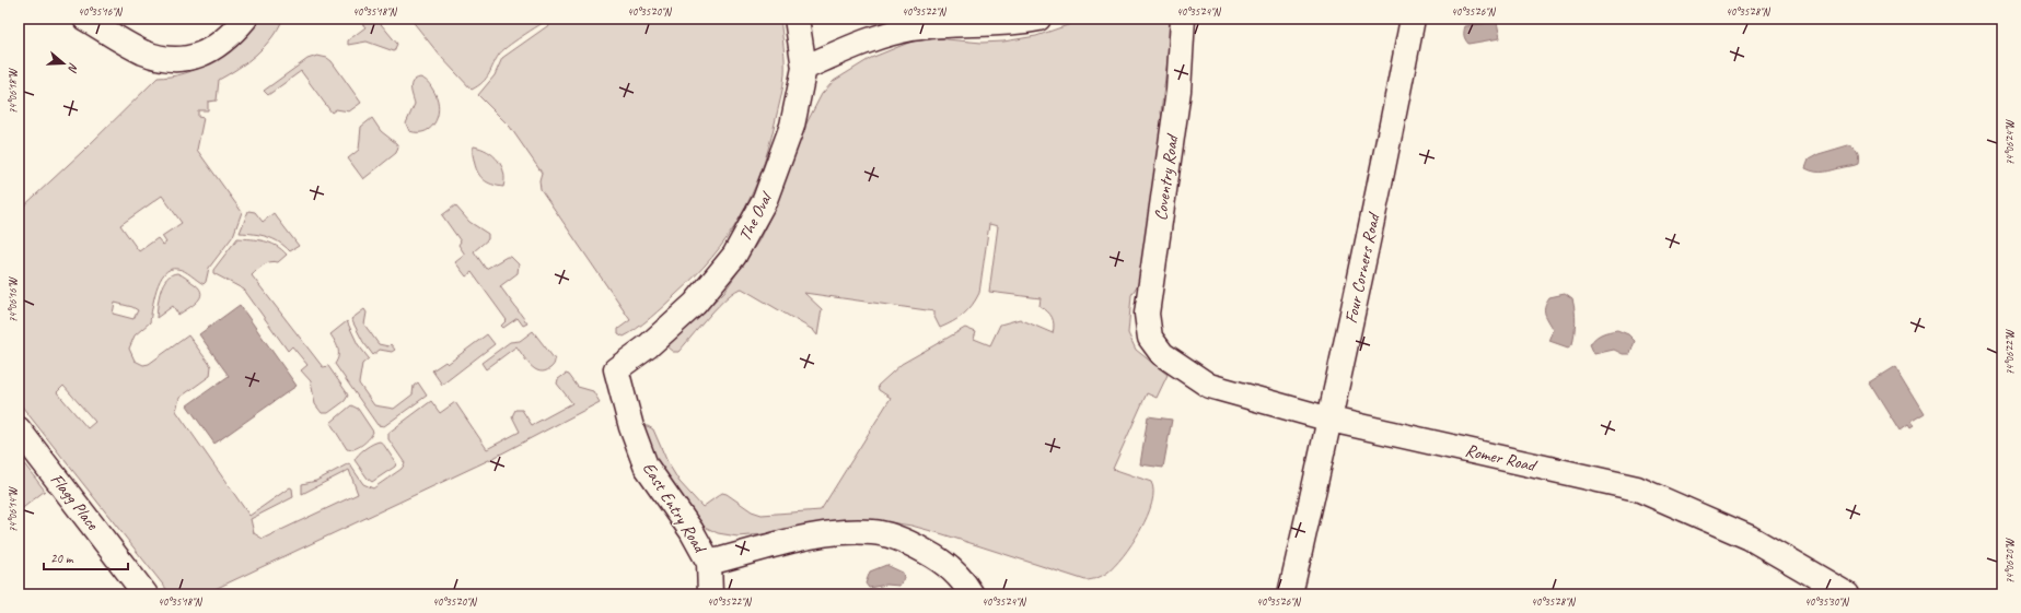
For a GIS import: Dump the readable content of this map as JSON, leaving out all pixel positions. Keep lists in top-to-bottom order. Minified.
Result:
{"streets":{"street":["Coventry Road","The Oval","Four Corners Road","Romer Road","Flagg Place","East Entry Road"]},"crossings":[["Coventry Road","Romer Road"],["The Oval","East Entry Road"],["Four Corners Road","Romer Road"]],"scale_bar":"20 m","north":"right","coordinates":["40°35'16\"N","40°35'18\"N","40°35'20\"N","40°35'22\"N","40°35'24\"N","40°35'26\"N","40°35'28\"N","74°06'18\"W","74°06'24\"W","74°06'16\"W","74°06'22\"W","74°06'14\"W","74°06'20\"W","40°35'30\"N"]}
